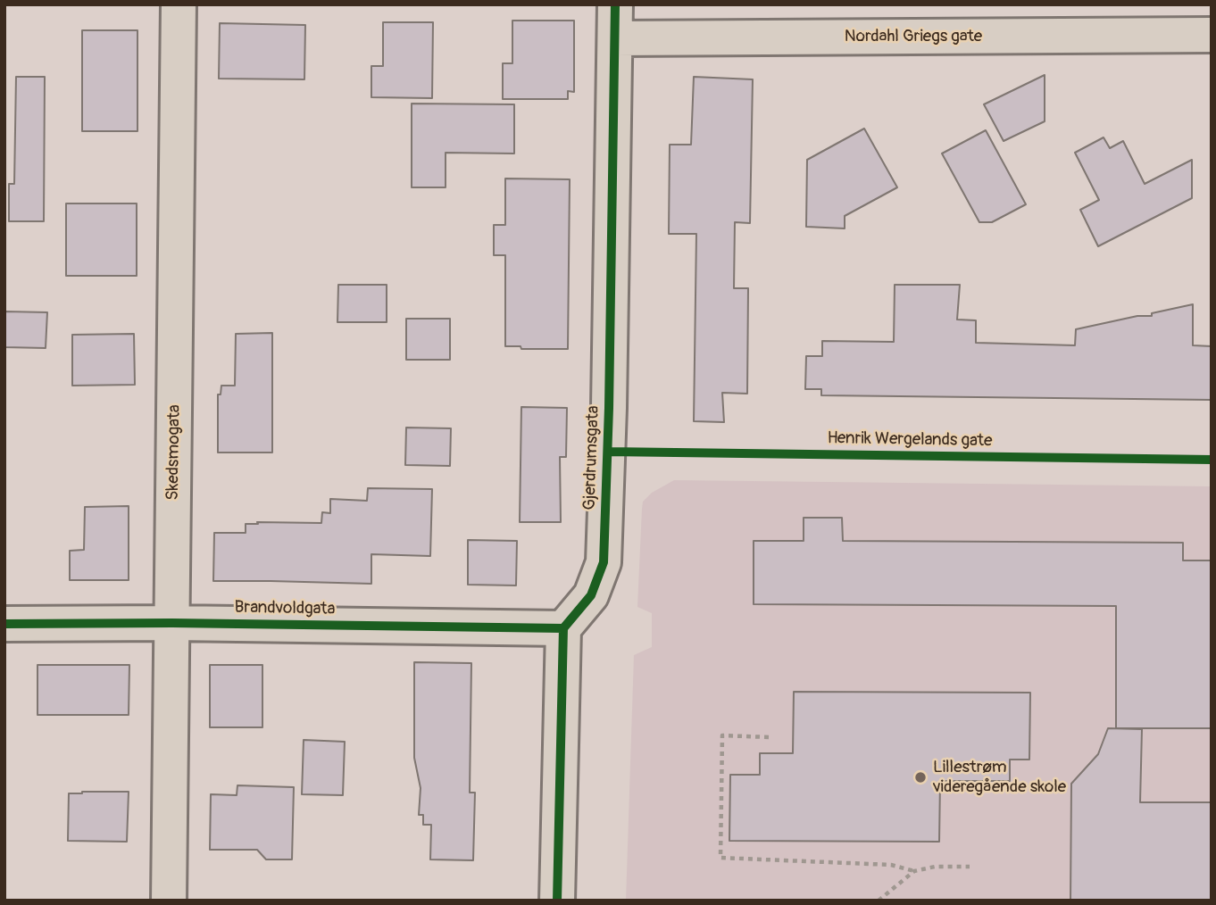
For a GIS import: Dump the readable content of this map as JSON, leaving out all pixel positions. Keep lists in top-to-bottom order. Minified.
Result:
{"streets":{"street":["Nordahl Griegs gate","Skedsmogata","Gjerdrumsgata","Brandvoldgata"],"cycle path":["Henrik Wergelands gate"]},"crossings":[["Nordahl Griegs gate","Gjerdrumsgata"],["Skedsmogata","Brandvoldgata"],["Gjerdrumsgata","Brandvoldgata"]],"places":["Lillestrøm videregående skole"]}
